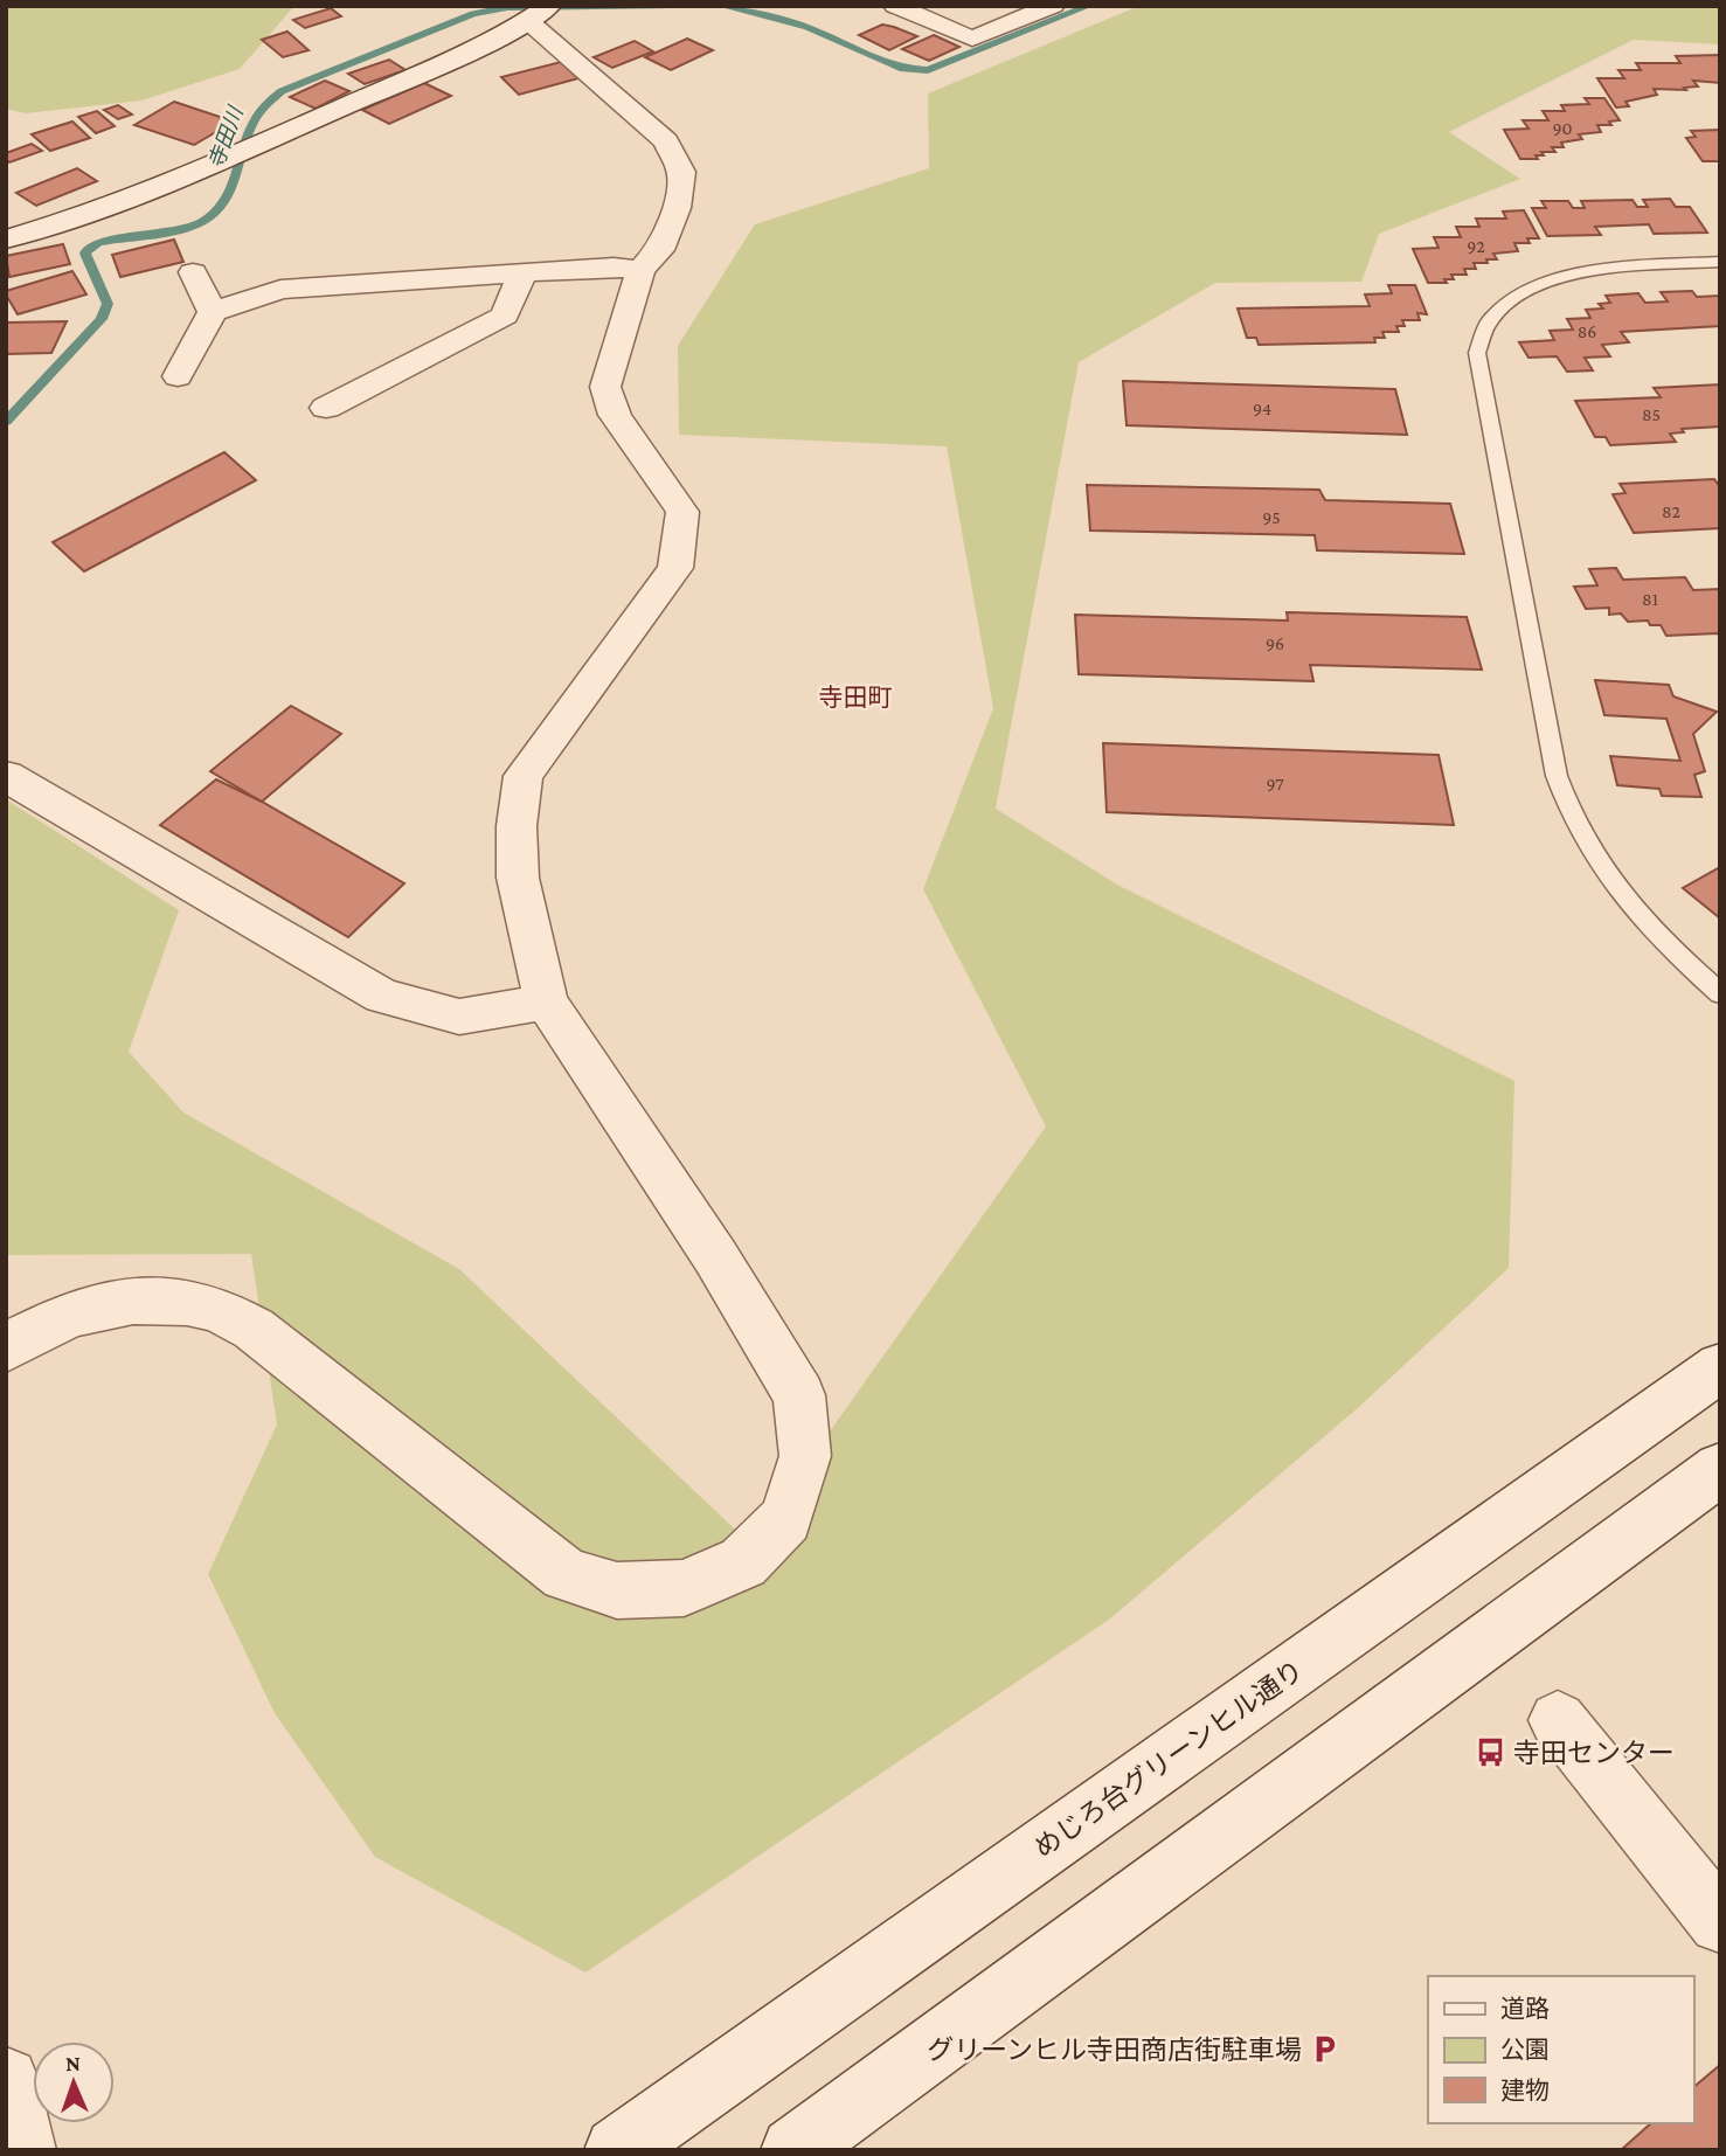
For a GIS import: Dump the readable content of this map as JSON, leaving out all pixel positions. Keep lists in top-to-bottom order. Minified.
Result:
{"streets":{"street":["めじろ台グリーンヒル通り"]},"districts":["寺田町"],"water":["寺田川"],"places":{"bus stop":["寺田センター"],"parking":["グリーンヒル寺田商店街駐車場"]},"house_numbers":["90","92","86","94","85","82","95","81","96","97"],"legend":["道路","公園","建物"],"north":"top"}
